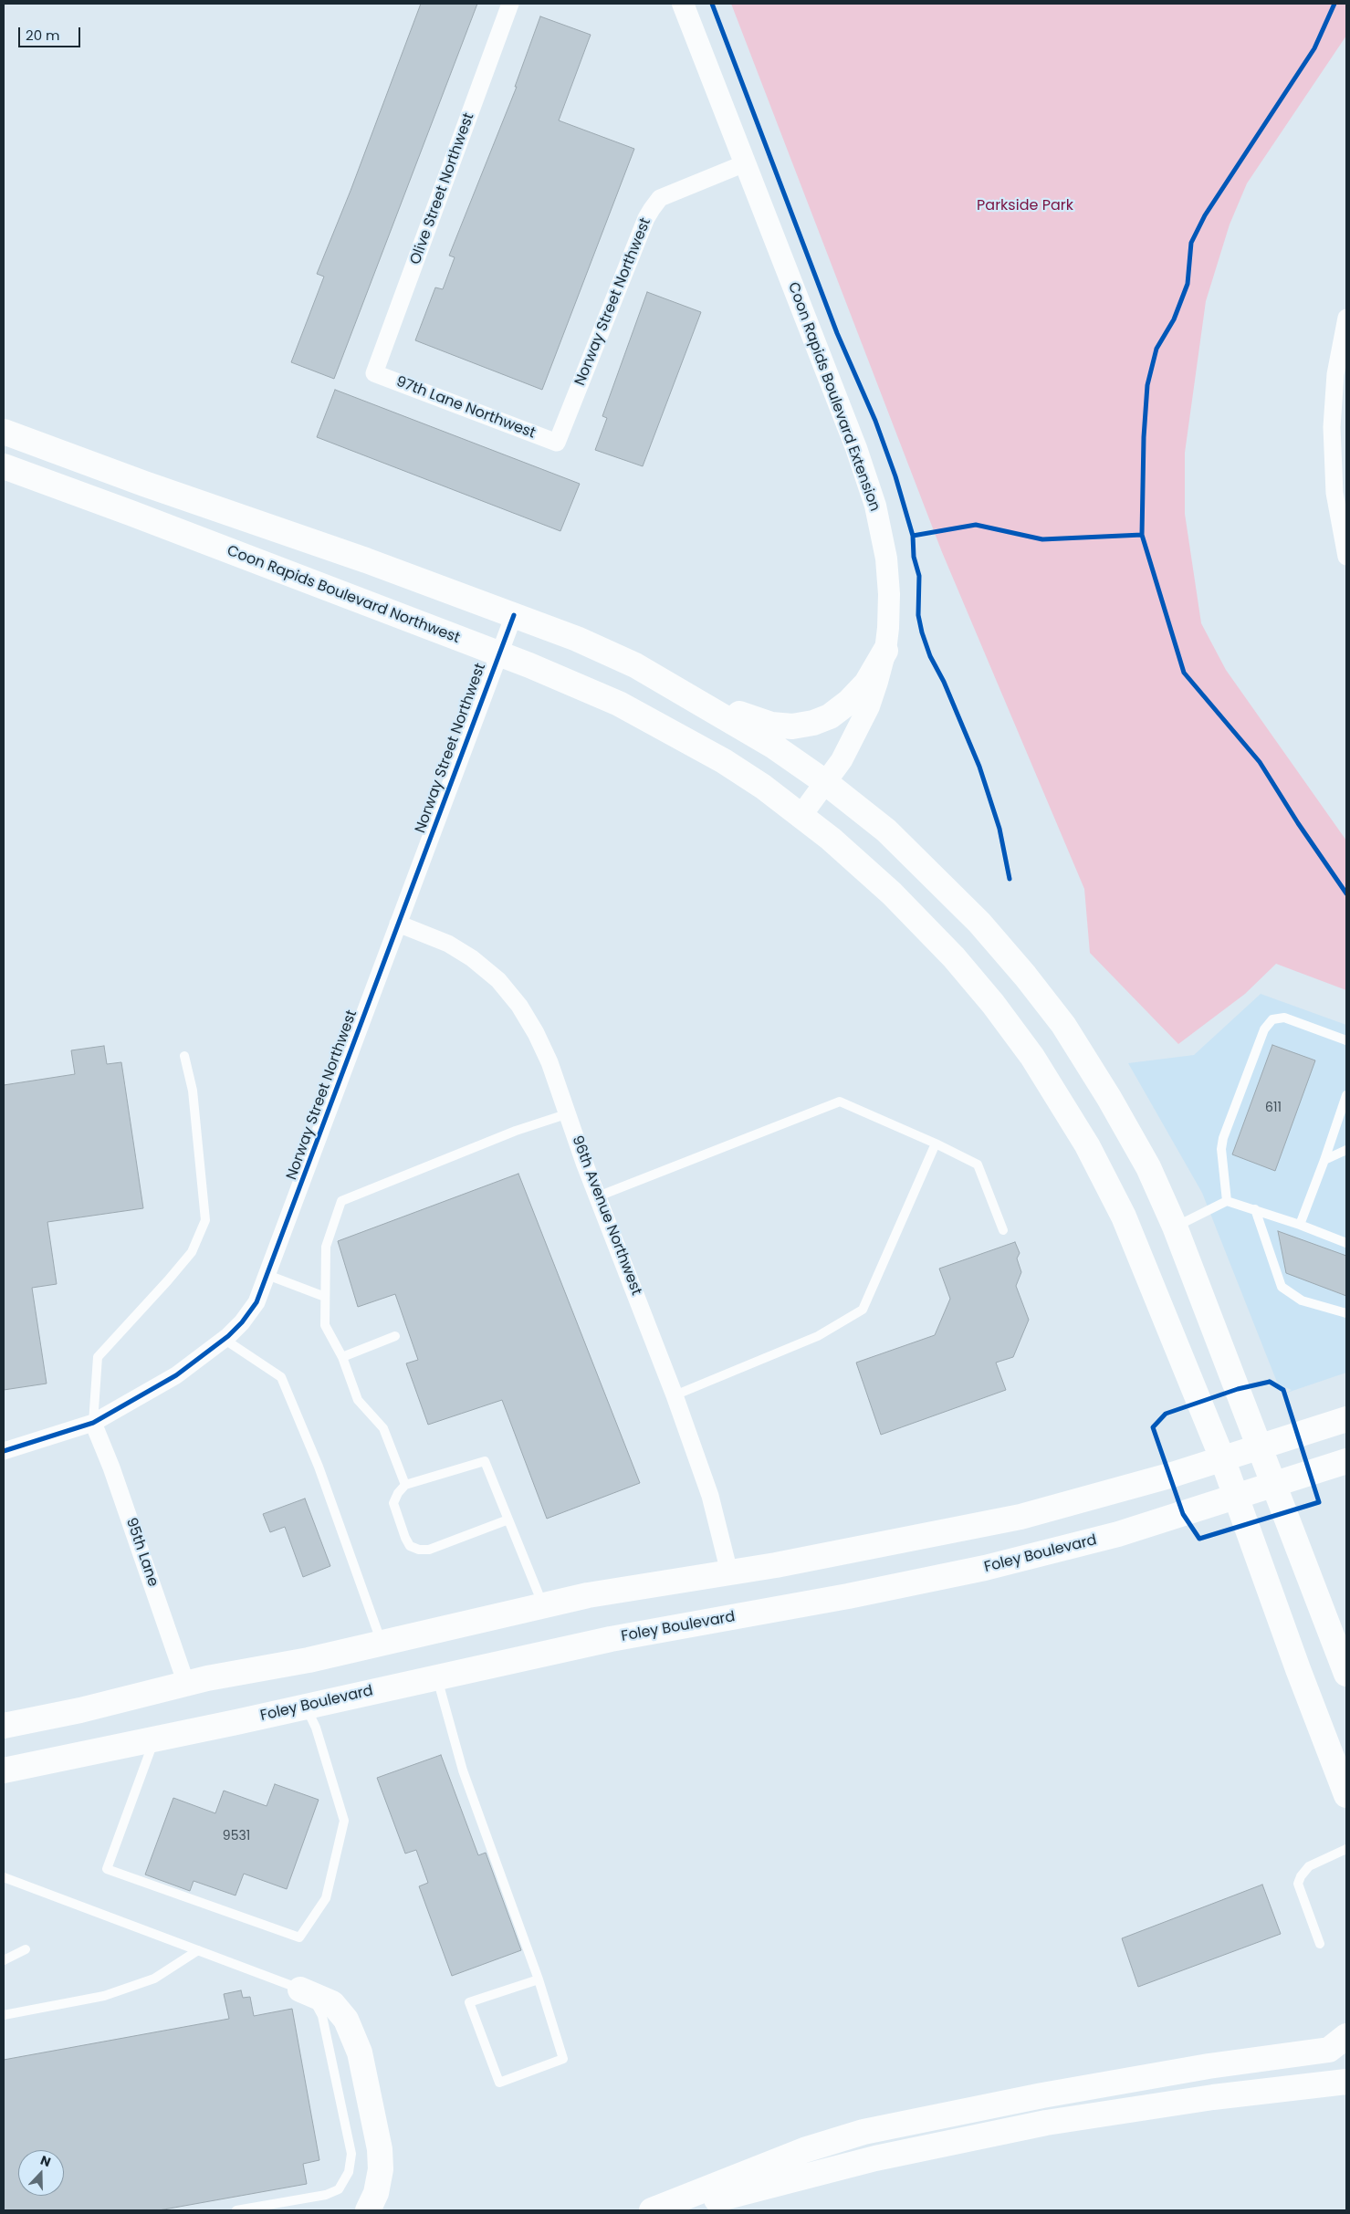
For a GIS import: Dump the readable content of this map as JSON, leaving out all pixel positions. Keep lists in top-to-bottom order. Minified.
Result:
{"streets":{"main road":["Coon Rapids Boulevard Northwest","Foley Boulevard"],"street":["Olive Street Northwest","Norway Street Northwest","Coon Rapids Boulevard Extension","97th Lane Northwest","96th Avenue Northwest","95th Lane"]},"crossings":[["Olive Street Northwest","97th Lane Northwest"],["Norway Street Northwest","Coon Rapids Boulevard Extension"],["Norway Street Northwest","97th Lane Northwest"],["Norway Street Northwest","Coon Rapids Boulevard Northwest"],["Norway Street Northwest","96th Avenue Northwest"],["Norway Street Northwest","95th Lane"],["Coon Rapids Boulevard Extension","Coon Rapids Boulevard Northwest"],["Coon Rapids Boulevard Northwest","Foley Boulevard"]],"parks":["Parkside Park"],"house_numbers":["611","9531"],"scale_bar":"20 m","north":"top"}
